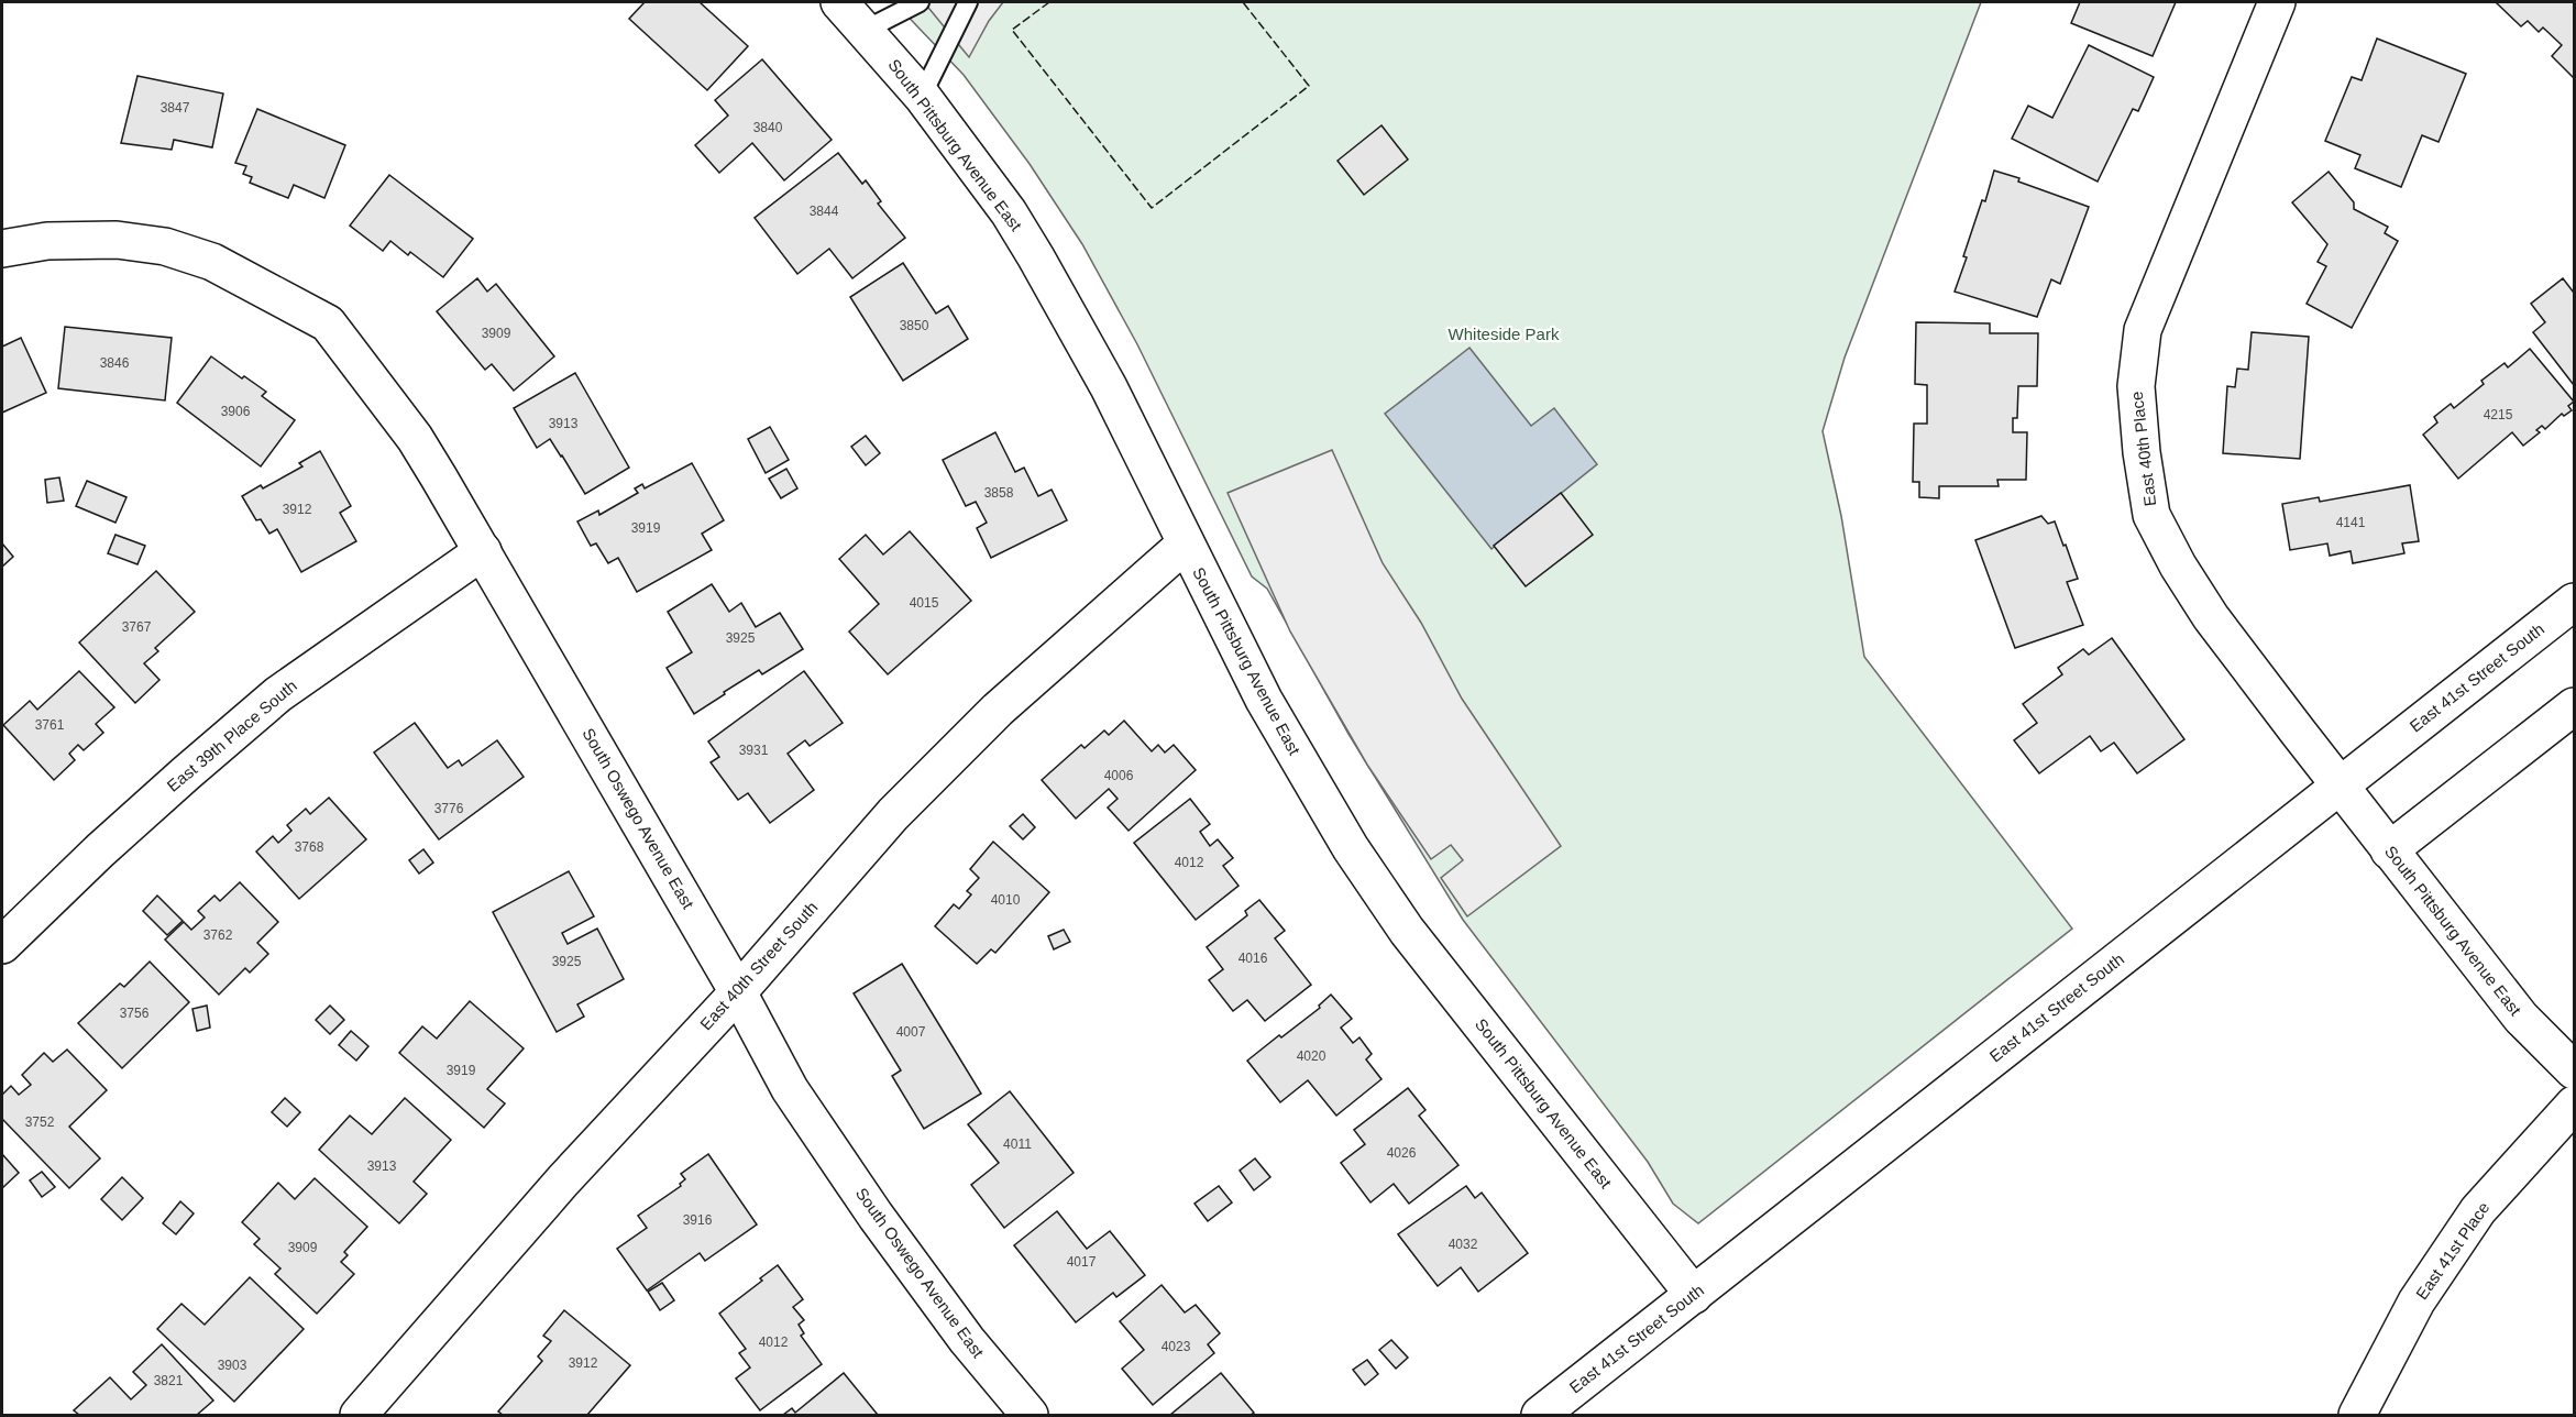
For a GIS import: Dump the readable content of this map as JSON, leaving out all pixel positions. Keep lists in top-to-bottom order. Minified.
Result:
{"streets":{"street":["South Pittsburg Avenue East","East 40th Place","East 41st Street South","East 39th Place South","South Oswego Avenue East","East 40th Street South","East 41st Place"]},"crossings":[["South Pittsburg Avenue East","East 40th Place"],["South Pittsburg Avenue East","East 41st Street South"],["South Pittsburg Avenue East","East 40th Street South"],["East 40th Place","East 41st Street South"],["East 39th Place South","South Oswego Avenue East"],["South Oswego Avenue East","East 40th Street South"]],"parks":["Whiteside Park"],"house_numbers":["3847","3840","3844","3850","3909","3846","3906","4215","3913","3858","3912","4141","3919","4015","3767","3925","3761","3931","4006","3776","3768","4012","4010","3762","4016","3925","3756","4007","4020","3919","3752","4011","4026","3913","3916","4032","3909","4017","4012","4023","3912","3903","3821"]}
